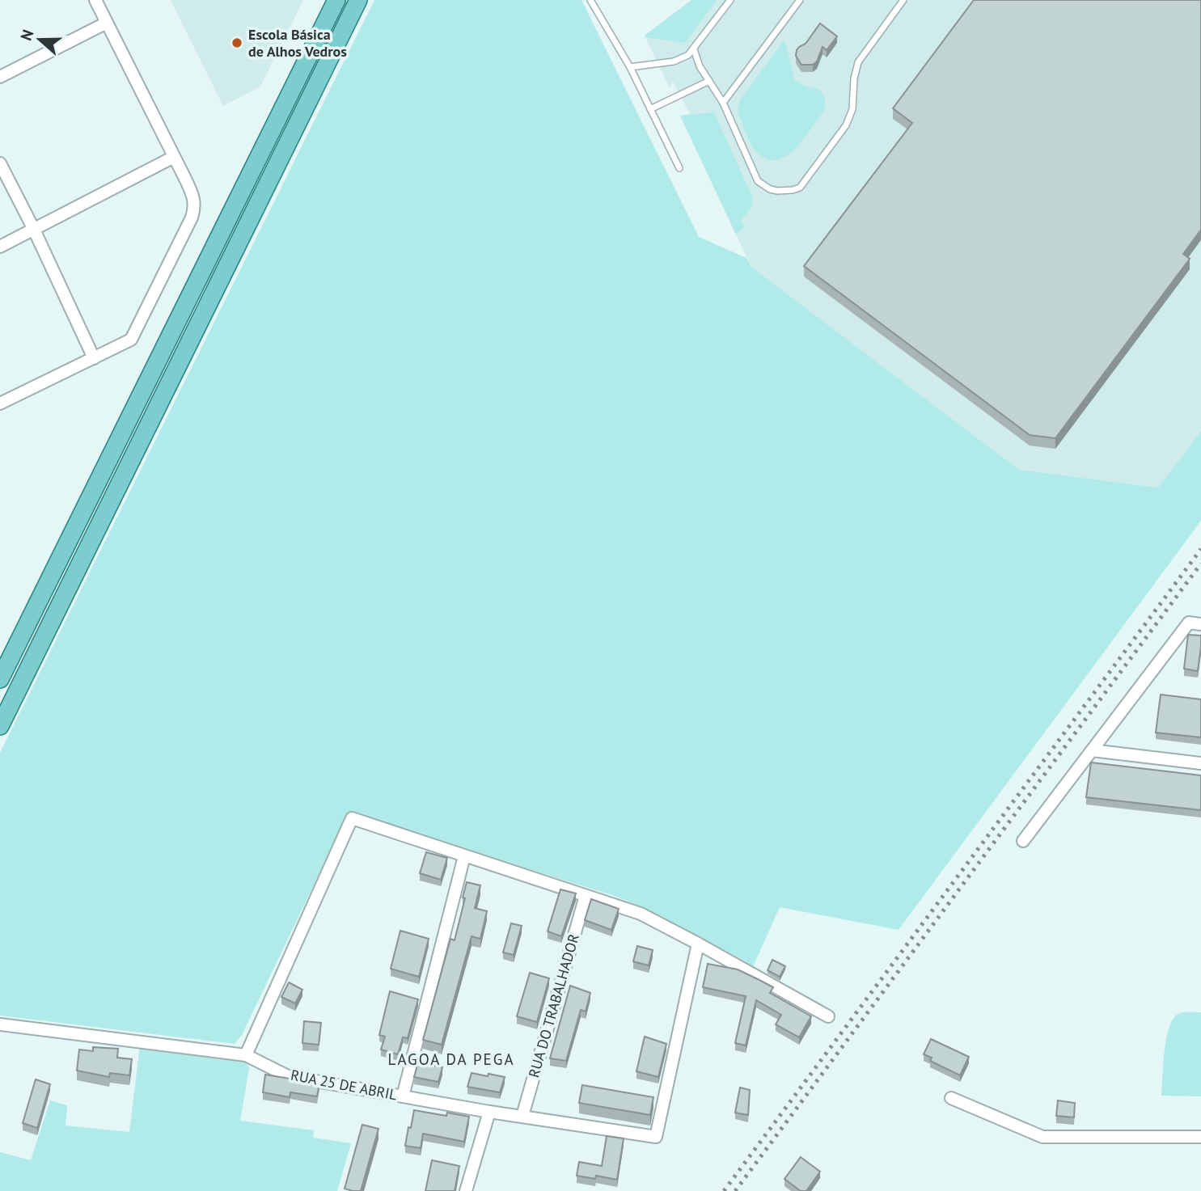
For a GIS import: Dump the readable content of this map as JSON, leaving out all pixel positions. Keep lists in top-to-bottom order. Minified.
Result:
{"streets":{"street":["RUA DO TRABALHADOR","RUA 25 DE ABRIL"]},"crossings":[["RUA DO TRABALHADOR","RUA 25 DE ABRIL"]],"districts":["LAGOA DA PEGA"],"places":["Escola Básica de Alhos Vedros"],"north":"left"}
